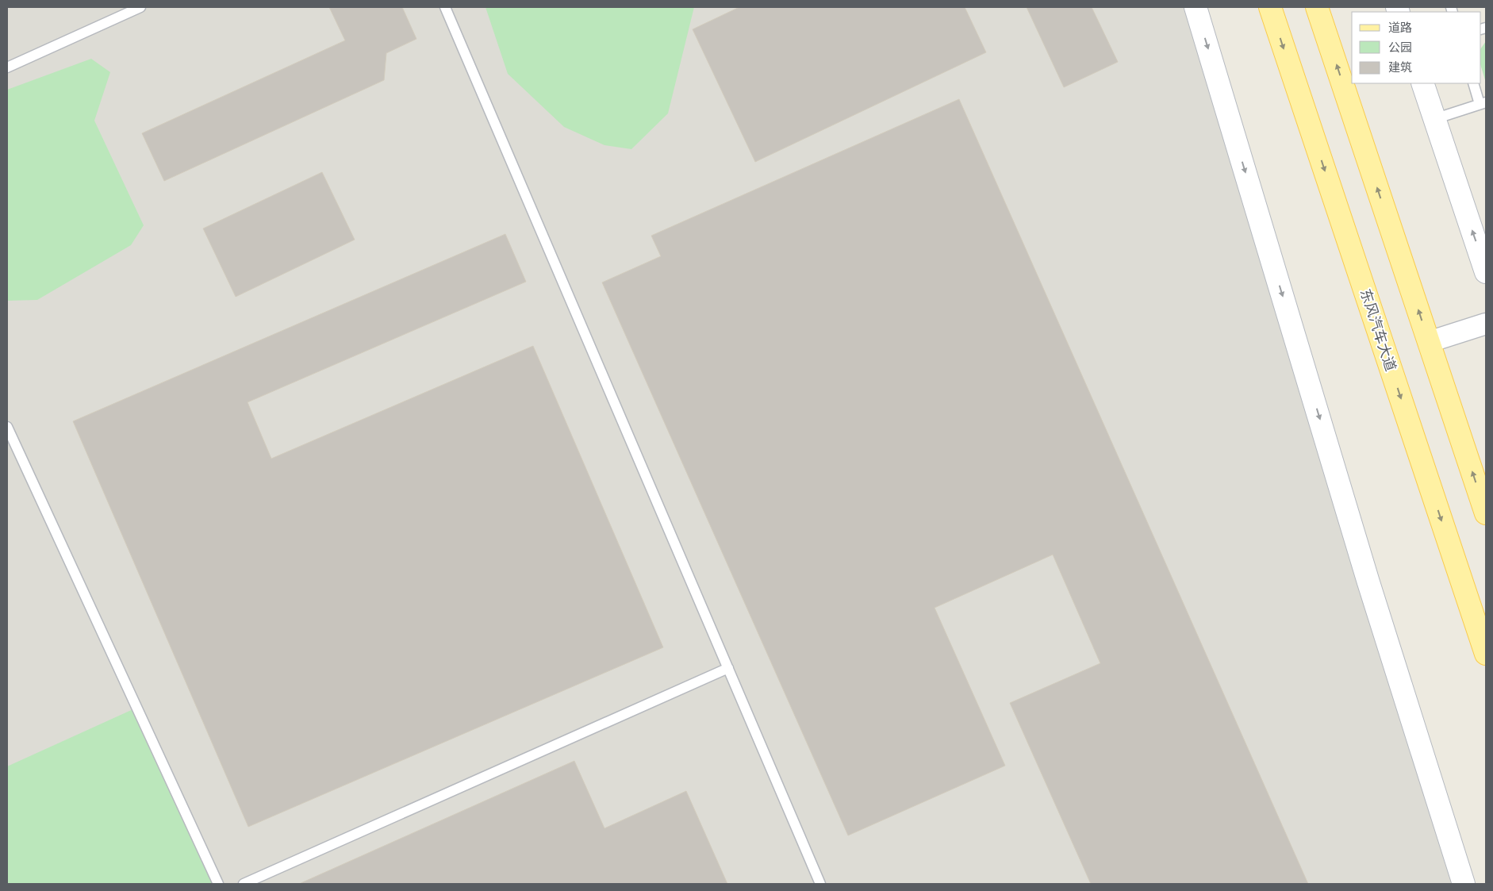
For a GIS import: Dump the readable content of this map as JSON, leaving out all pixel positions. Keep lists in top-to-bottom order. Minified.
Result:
{"streets":{"main road":["东风汽车大道"]},"legend":["道路","公园","建筑"]}
